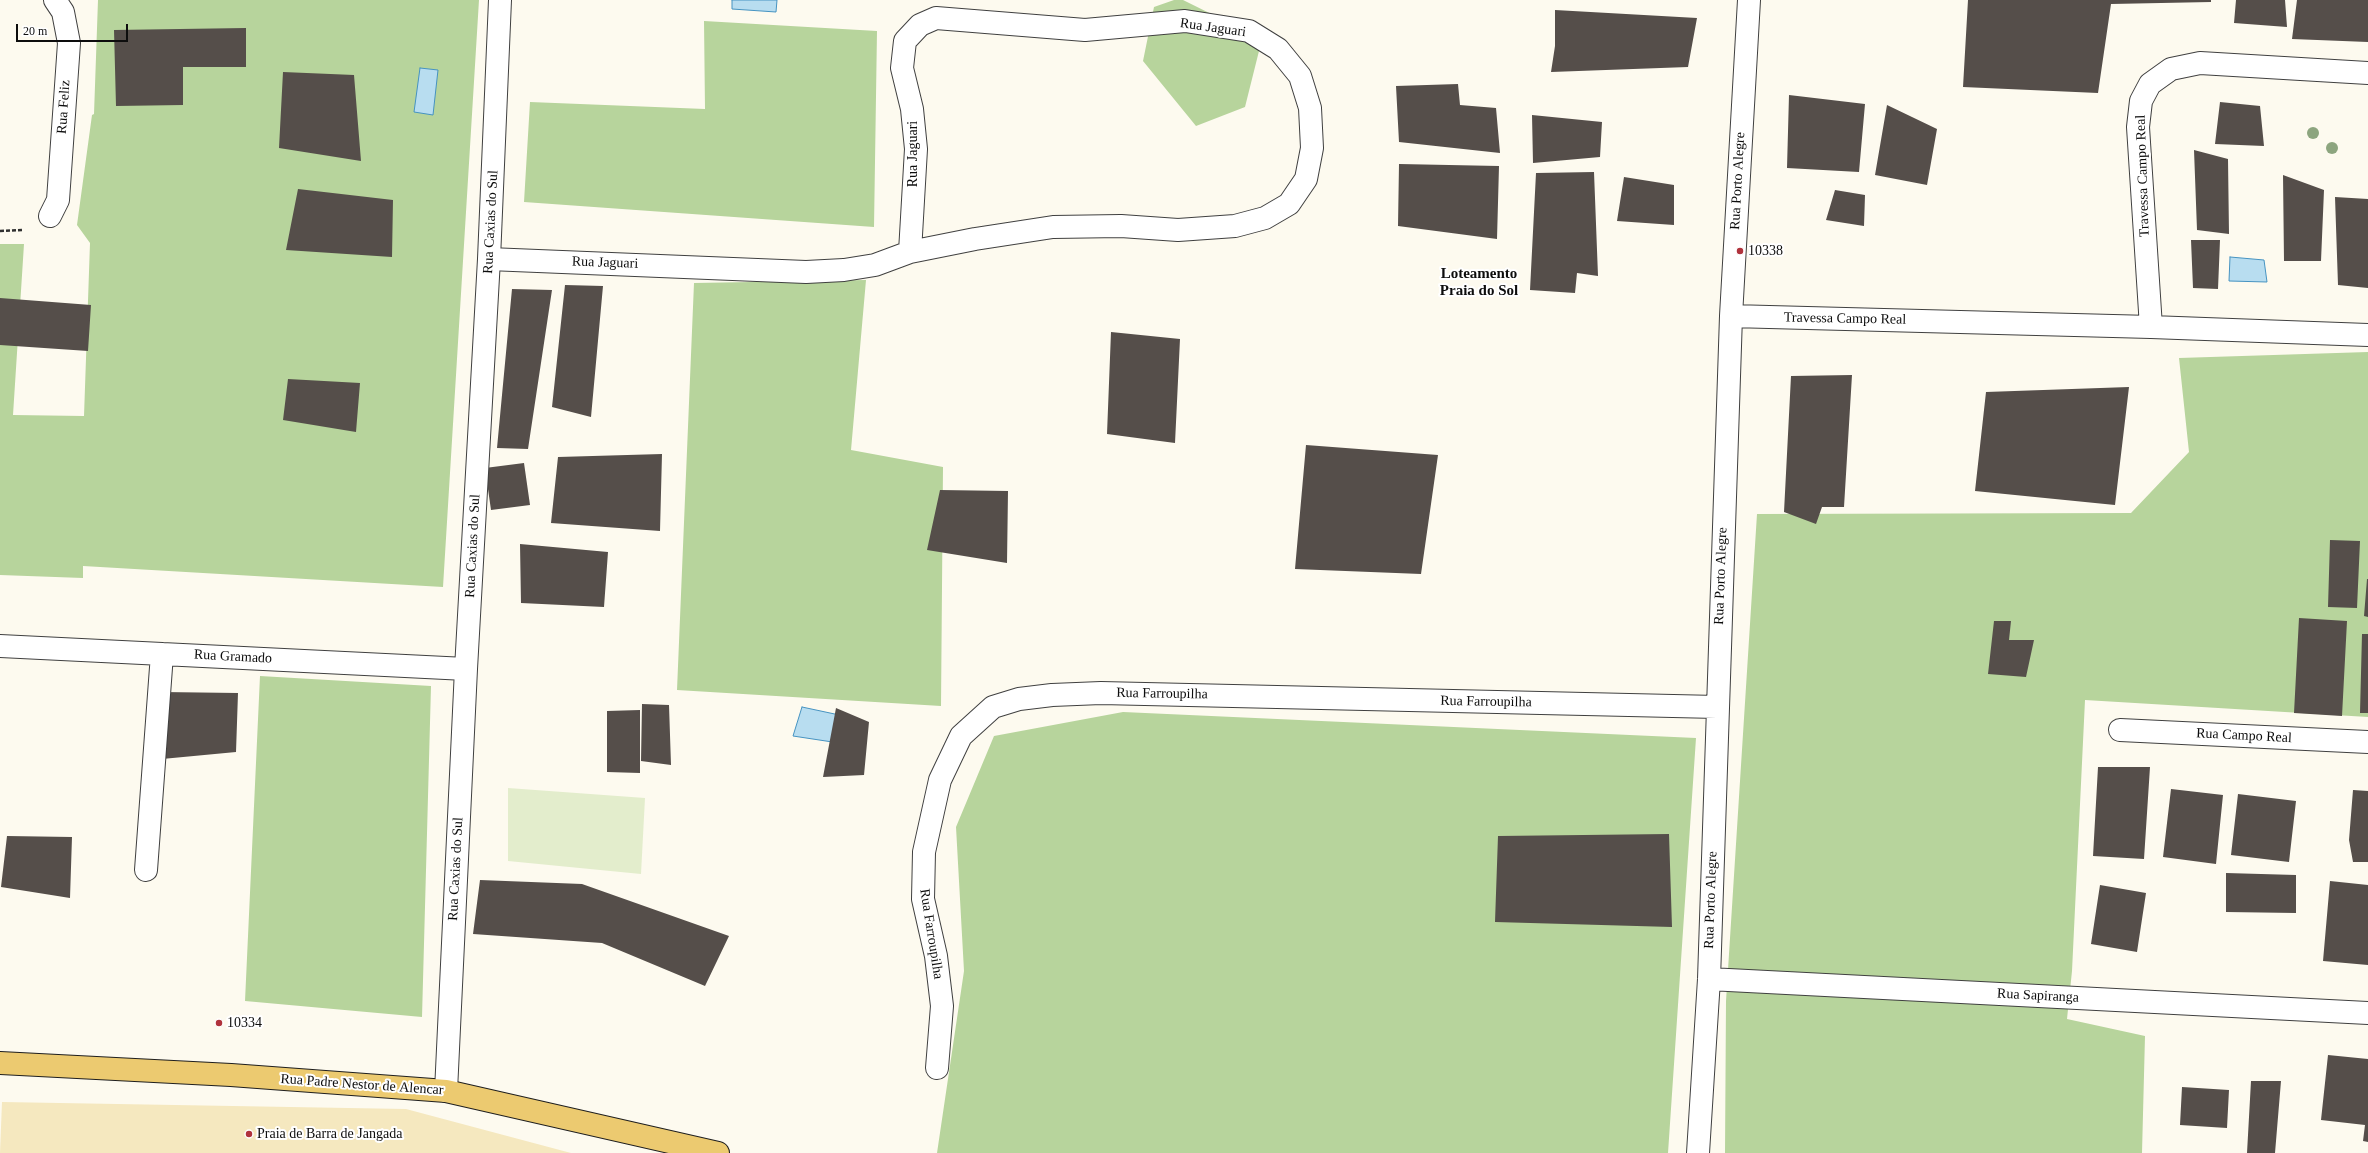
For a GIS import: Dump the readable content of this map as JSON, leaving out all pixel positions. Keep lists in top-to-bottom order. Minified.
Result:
{"streets":{"main road":["Rua Padre Nestor de Alencar"],"street":["Rua Jaguari","Rua Feliz","Travessa Campo Real","Rua Porto Alegre","Rua Caxias do Sul","Rua Gramado","Rua Farroupilha","Rua Campo Real","Rua Sapiranga"]},"crossings":[["Rua Jaguari","Rua Caxias do Sul"],["Travessa Campo Real","Rua Porto Alegre"],["Rua Porto Alegre","Rua Farroupilha"],["Rua Porto Alegre","Rua Sapiranga"],["Rua Caxias do Sul","Rua Gramado"],["Rua Caxias do Sul","Rua Padre Nestor de Alencar"]],"districts":["Loteamento Praia do Sol"],"places":["10338","10334","Praia de Barra de Jangada"],"scale_bar":"20 m"}
